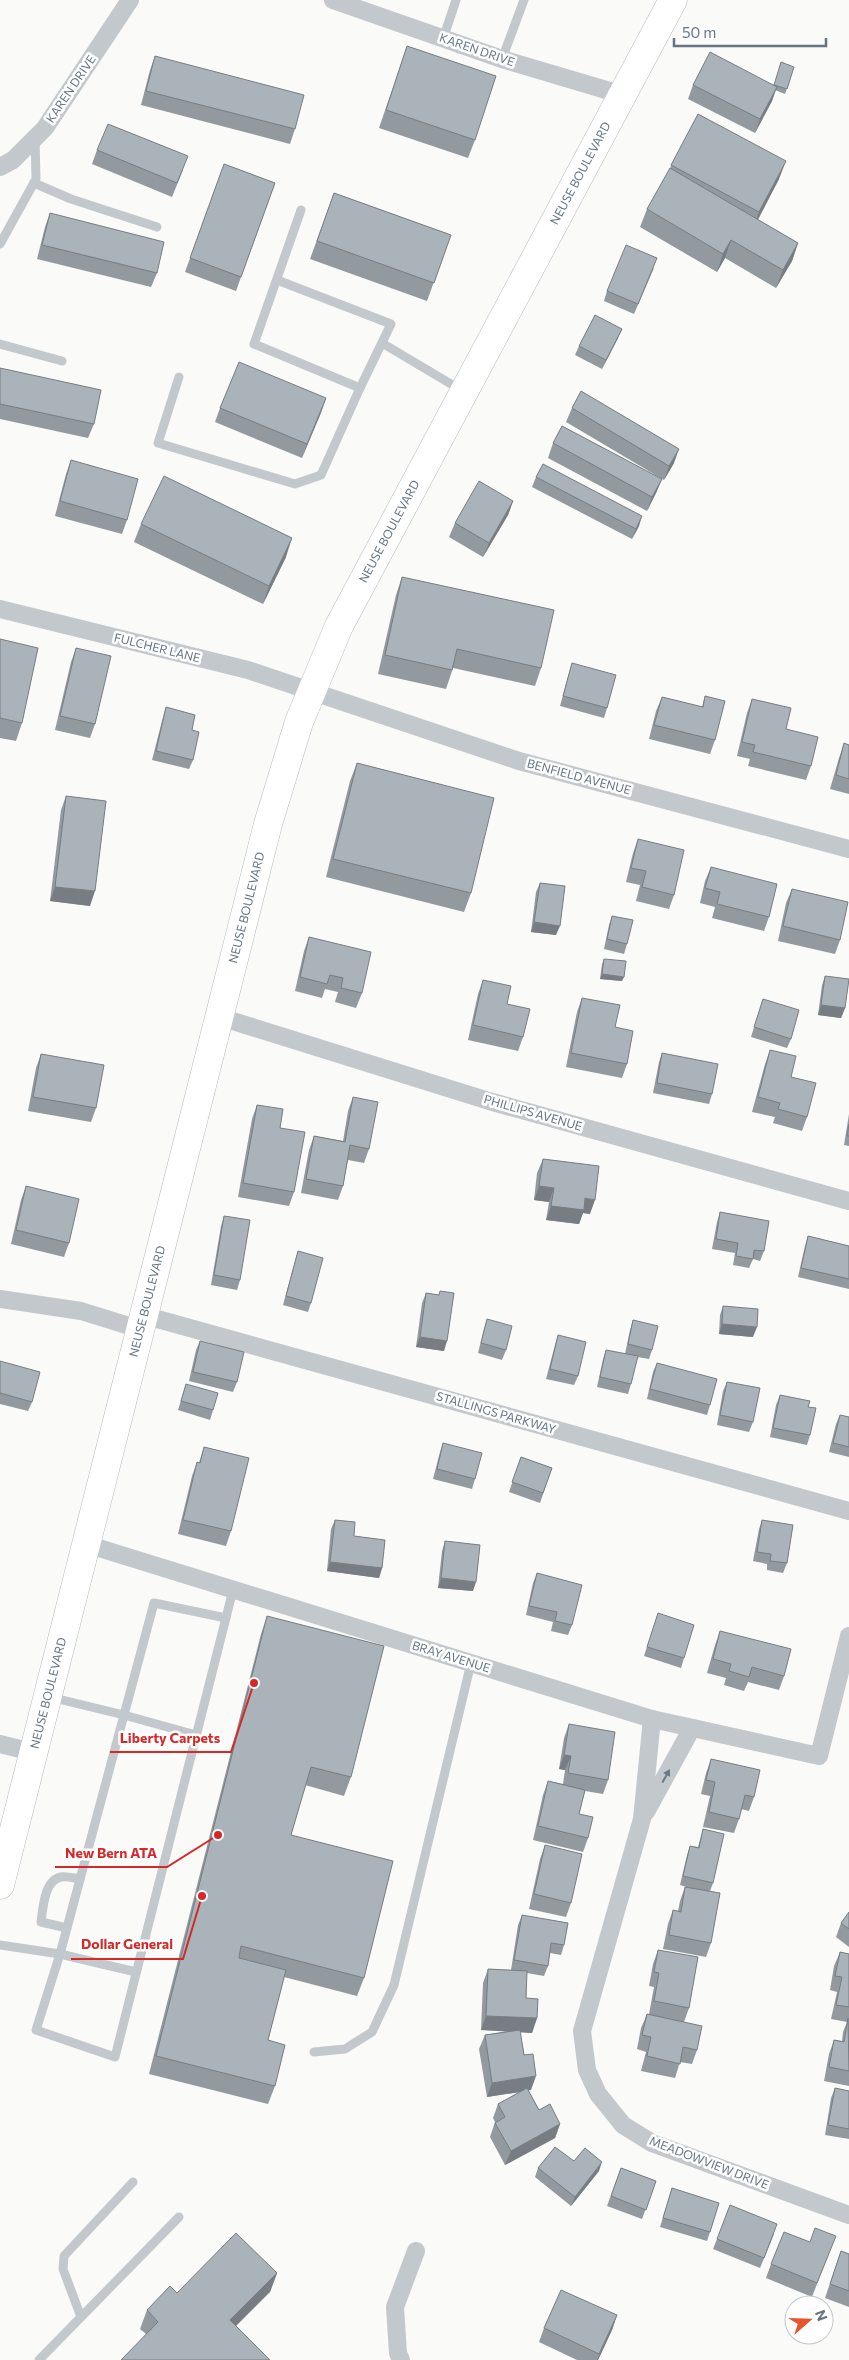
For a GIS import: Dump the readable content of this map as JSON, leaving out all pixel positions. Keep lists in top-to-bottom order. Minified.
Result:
{"streets":{"main road":["NEUSE BOULEVARD"],"street":["KAREN DRIVE","FULCHER LANE","BENFIELD AVENUE","PHILLIPS AVENUE","STALLINGS PARKWAY","BRAY AVENUE","MEADOWVIEW DRIVE"]},"crossings":[["KAREN DRIVE","NEUSE BOULEVARD"],["NEUSE BOULEVARD","FULCHER LANE"],["NEUSE BOULEVARD","BENFIELD AVENUE"],["NEUSE BOULEVARD","PHILLIPS AVENUE"],["NEUSE BOULEVARD","STALLINGS PARKWAY"],["NEUSE BOULEVARD","BRAY AVENUE"],["FULCHER LANE","BENFIELD AVENUE"],["BRAY AVENUE","MEADOWVIEW DRIVE"]],"places":["Liberty Carpets","New Bern ATA","Dollar General"],"scale_bar":"50 m","north":"right"}
